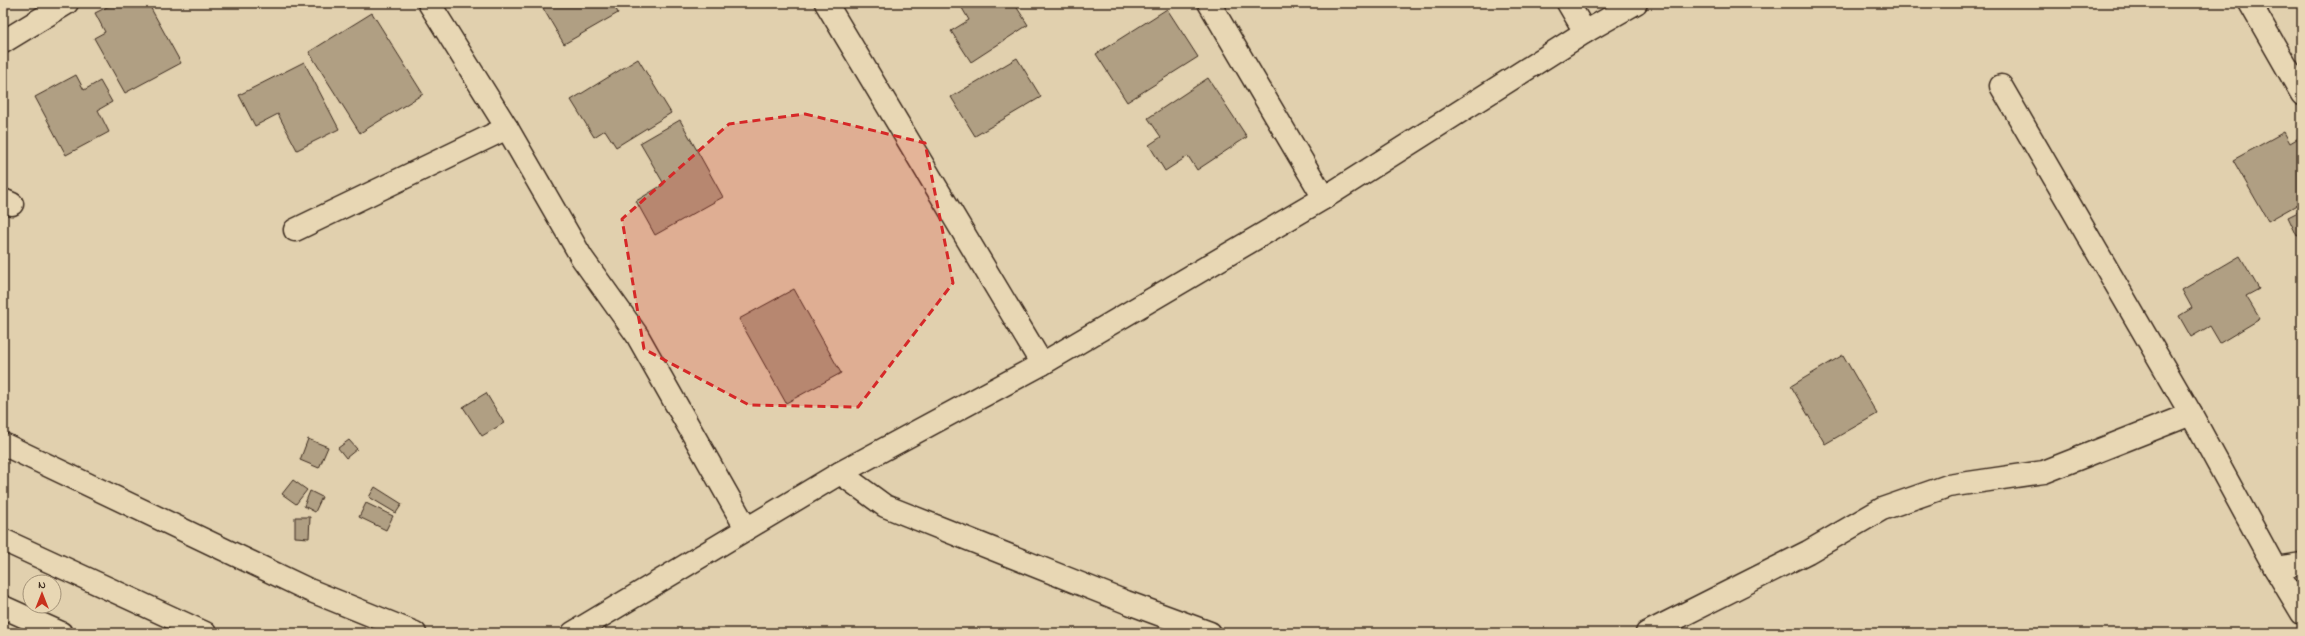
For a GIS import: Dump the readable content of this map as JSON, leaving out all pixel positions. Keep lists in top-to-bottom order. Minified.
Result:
{"north":"top"}
